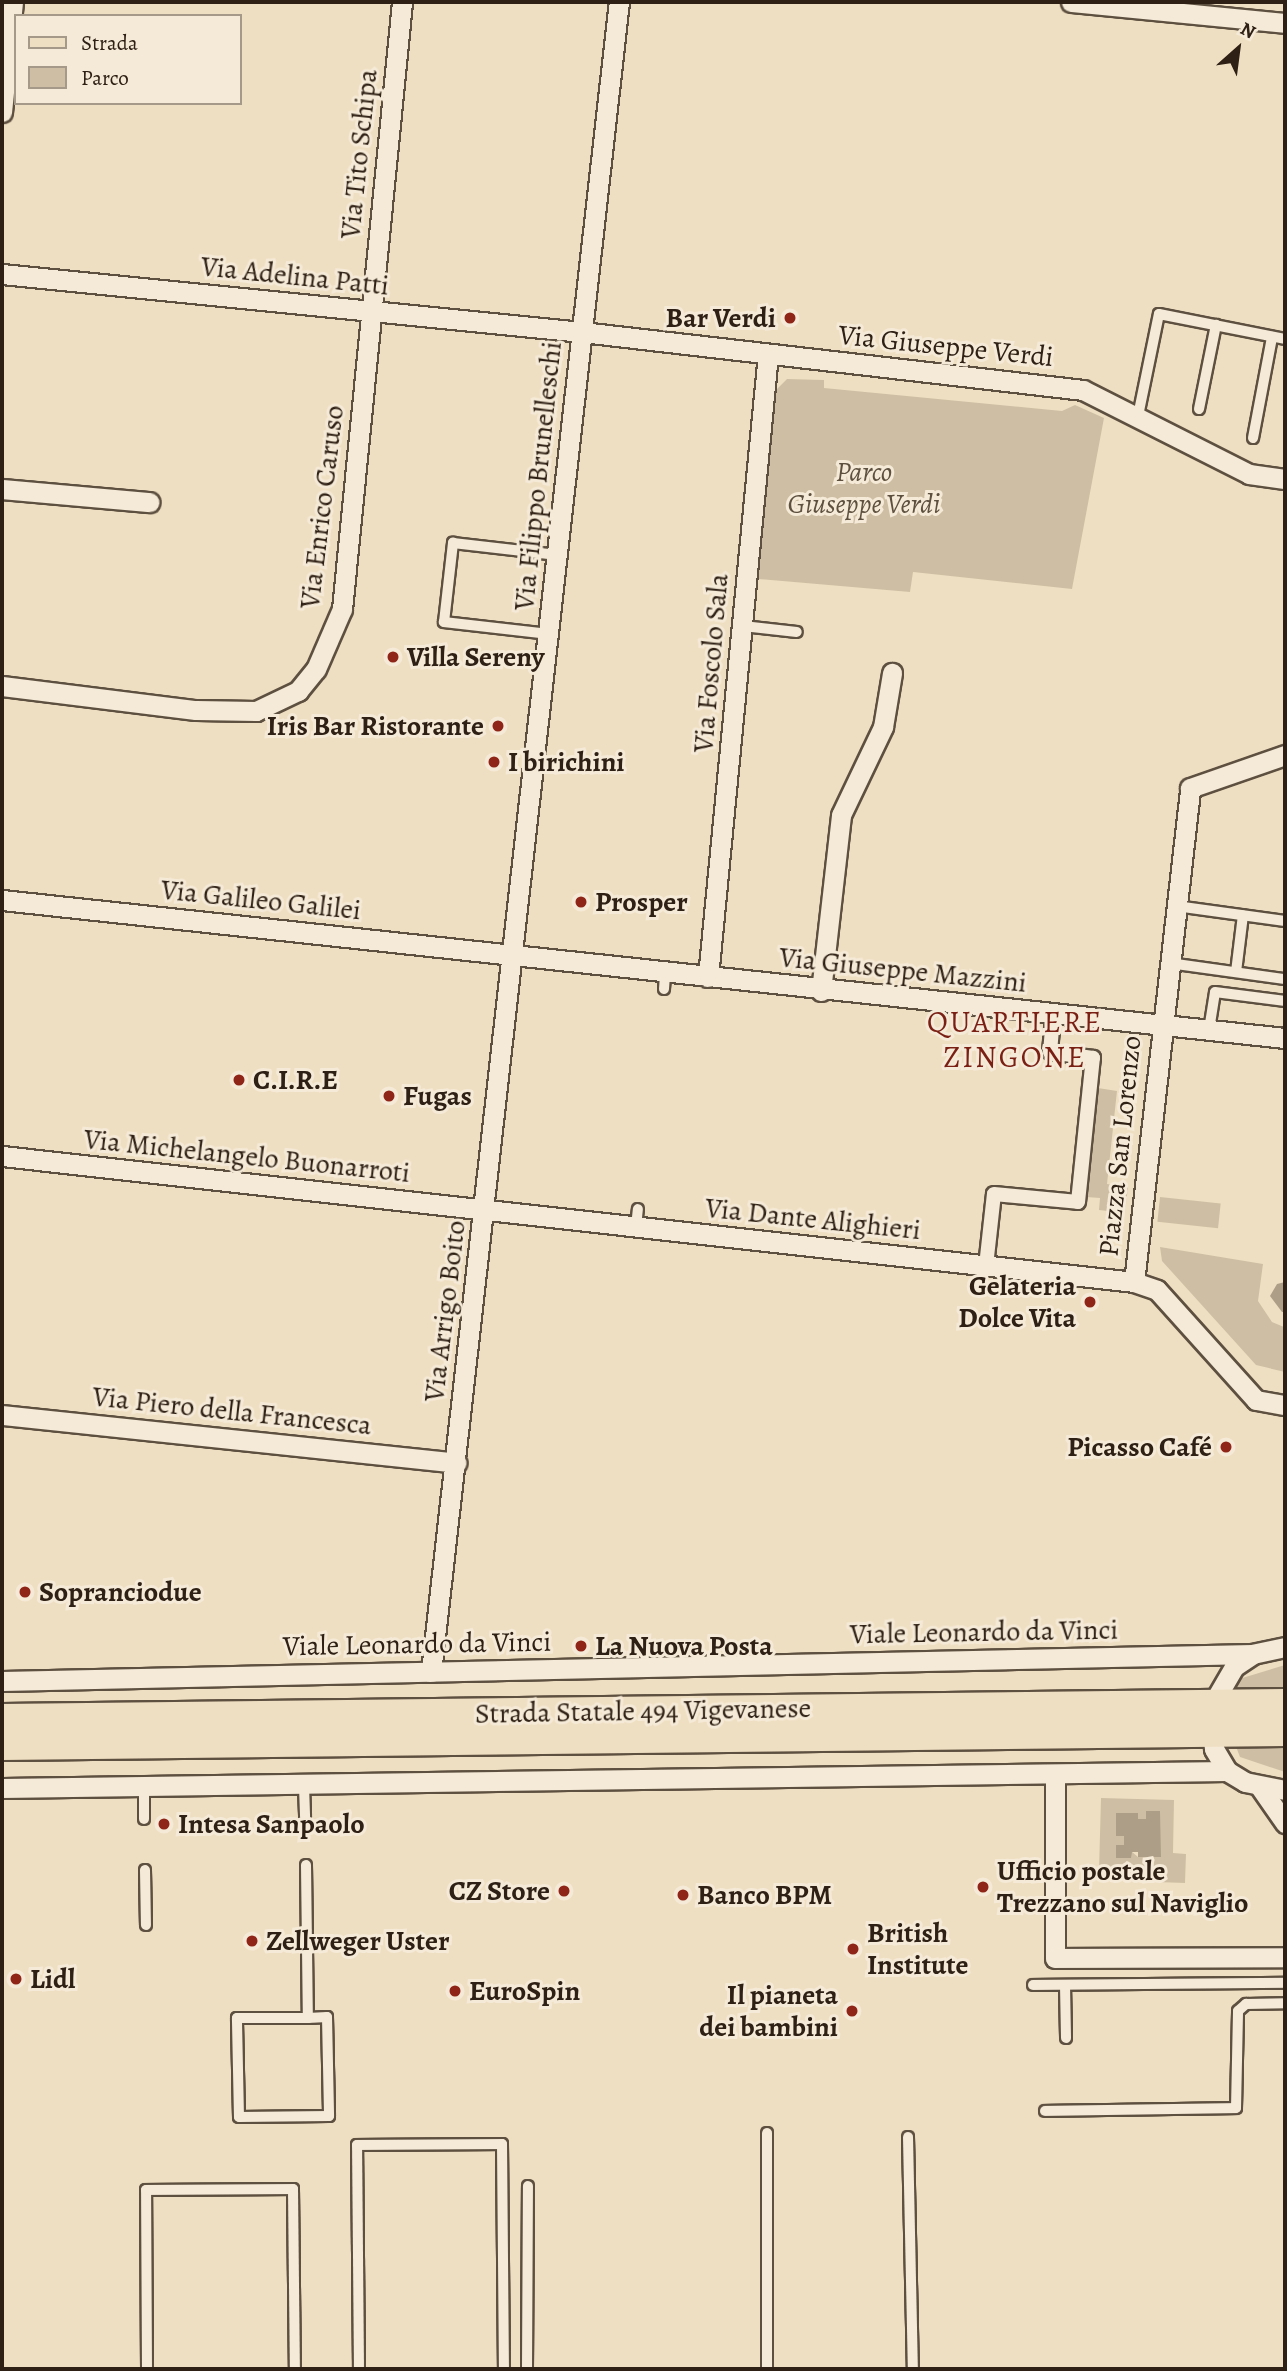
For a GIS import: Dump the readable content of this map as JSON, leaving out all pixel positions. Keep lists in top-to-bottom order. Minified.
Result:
{"streets":{"main road":["Strada Statale 494 Vigevanese"],"street":["Via Tito Schipa","Via Adelina Patti","Via Giuseppe Verdi","Via Filippo Brunelleschi","Via Enrico Caruso","Via Foscolo Sala","Via Galileo Galilei","Via Giuseppe Mazzini","Piazza San Lorenzo","Via Michelangelo Buonarroti","Via Dante Alighieri","Via Arrigo Boito","Via Piero della Francesca","Viale Leonardo da Vinci"]},"crossings":[["Via Tito Schipa","Via Adelina Patti"],["Via Tito Schipa","Via Enrico Caruso"],["Via Adelina Patti","Via Giuseppe Verdi"],["Via Adelina Patti","Via Filippo Brunelleschi"],["Via Adelina Patti","Via Enrico Caruso"],["Via Giuseppe Verdi","Via Filippo Brunelleschi"],["Via Giuseppe Verdi","Via Foscolo Sala"],["Via Filippo Brunelleschi","Via Galileo Galilei"],["Via Filippo Brunelleschi","Via Giuseppe Mazzini"],["Via Filippo Brunelleschi","Via Arrigo Boito"],["Via Foscolo Sala","Via Giuseppe Mazzini"],["Via Galileo Galilei","Via Giuseppe Mazzini"],["Via Galileo Galilei","Via Arrigo Boito"],["Via Giuseppe Mazzini","Piazza San Lorenzo"],["Via Giuseppe Mazzini","Via Arrigo Boito"],["Piazza San Lorenzo","Via Dante Alighieri"],["Via Michelangelo Buonarroti","Via Dante Alighieri"],["Via Michelangelo Buonarroti","Via Arrigo Boito"],["Via Dante Alighieri","Via Arrigo Boito"],["Via Arrigo Boito","Via Piero della Francesca"],["Via Arrigo Boito","Viale Leonardo da Vinci"]],"districts":["QUARTIERE ZINGONE"],"parks":["Parco Giuseppe Verdi"],"places":["Bar Verdi","Villa Sereny","Iris Bar Ristorante","I birichini","Prosper","C.I.R.E","Fugas","Gelateria Dolce Vita","Picasso Café","Sopranciodue","La Nuova Posta","Intesa Sanpaolo","Ufficio postale Trezzano sul Naviglio","CZ Store","Banco BPM","Zellweger Uster","British Institute","Lidl","EuroSpin","Il pianeta dei bambini"],"legend":["Strada","Parco"],"north":"top right"}
